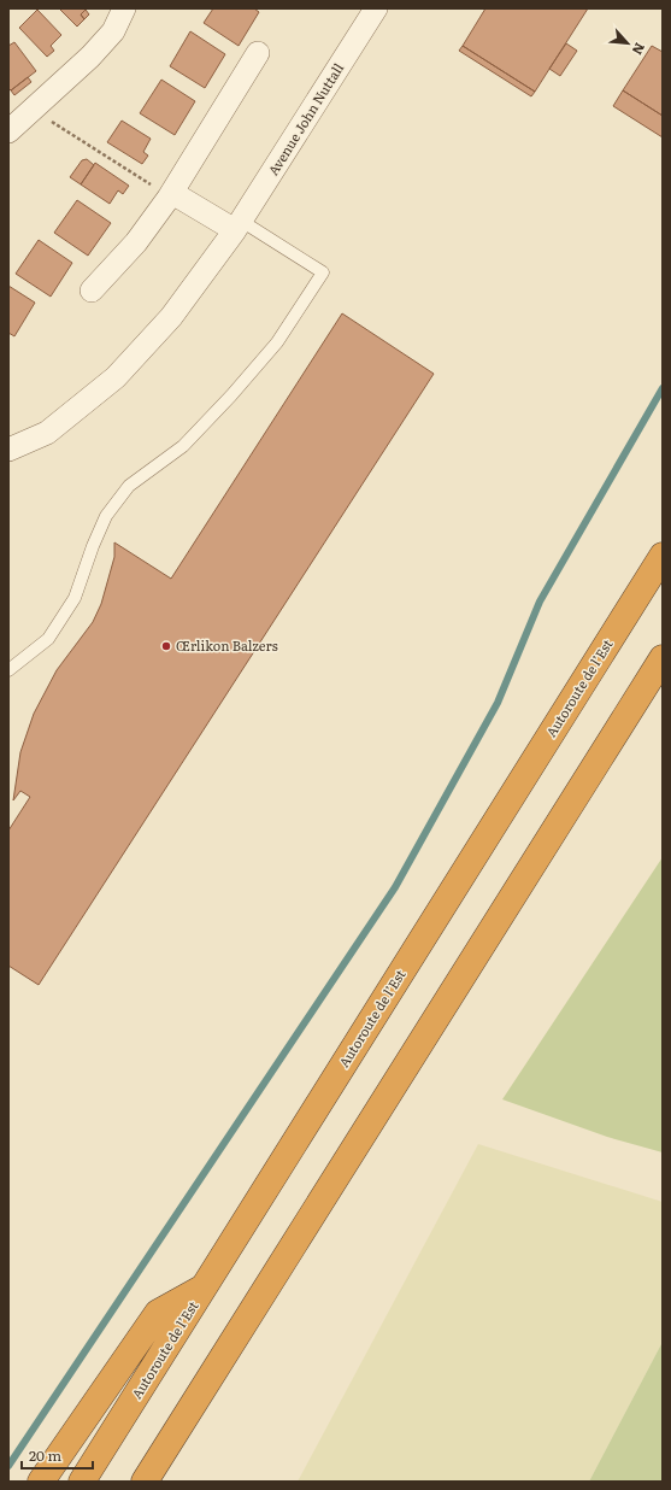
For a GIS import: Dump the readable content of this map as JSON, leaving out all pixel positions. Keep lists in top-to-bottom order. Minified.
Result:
{"streets":{"highway":["Autoroute de l’Est"],"street":["Avenue John Nuttall"]},"places":["Œrlikon Balzers"],"scale_bar":"20 m","north":"bottom right"}
